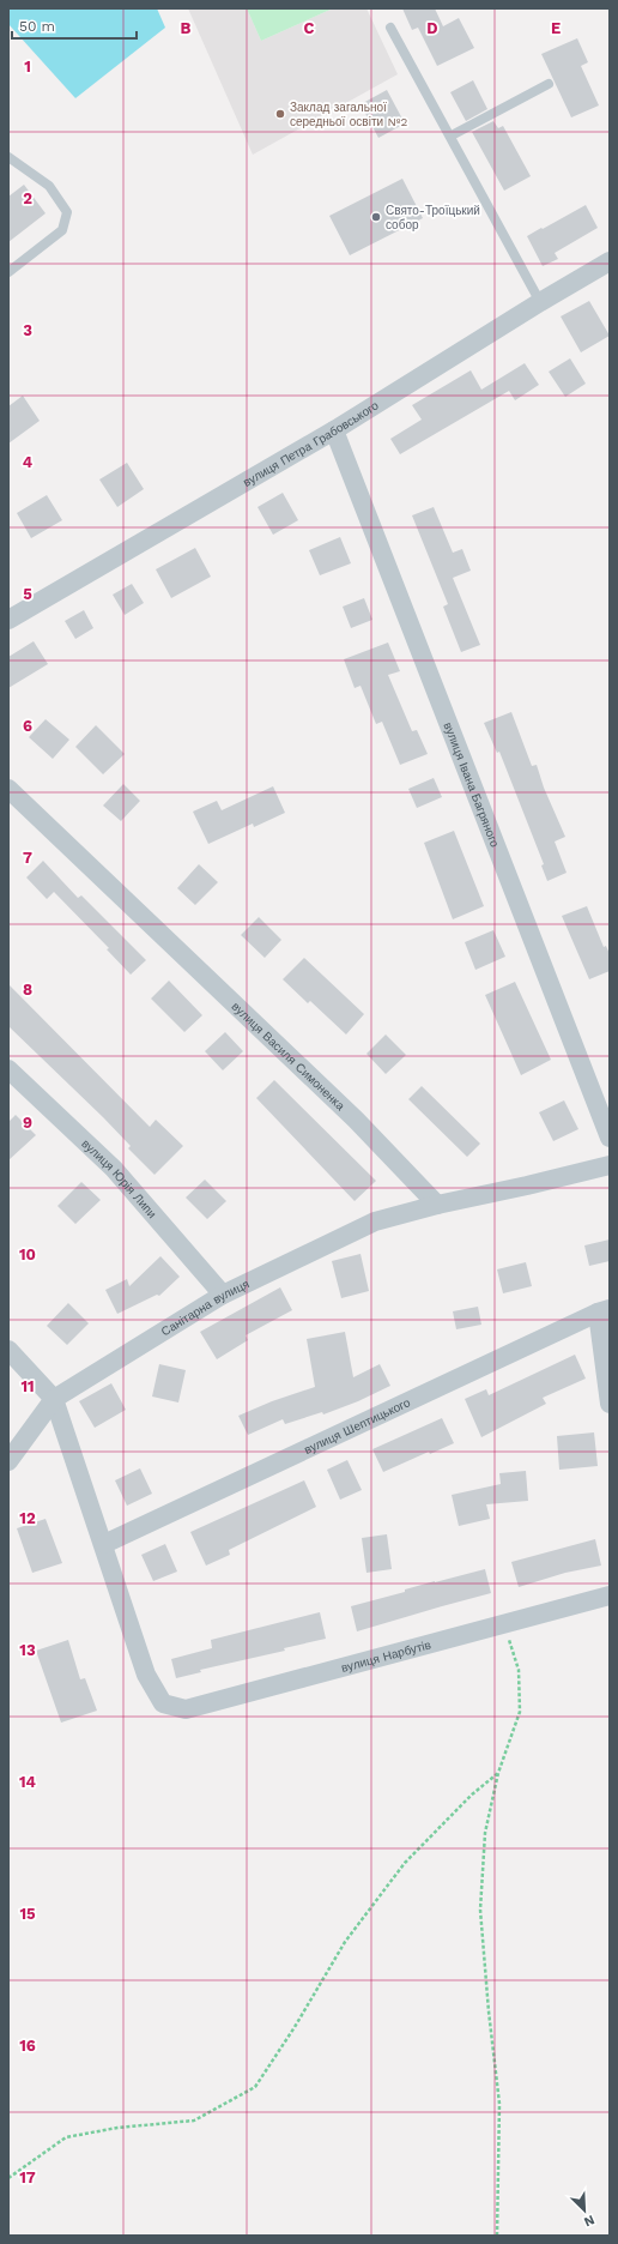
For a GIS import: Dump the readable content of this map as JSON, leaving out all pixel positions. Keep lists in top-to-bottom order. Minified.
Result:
{"streets":{"street":["вулиця Петра Грабовського","вулиця Івана Багряного","вулиця Василя Симоненка","вулиця Юрія Липи","Санітарна вулиця","вулиця Шептицького","вулиця Нарбутів"]},"crossings":[["вулиця Петра Грабовського","вулиця Івана Багряного"],["вулиця Василя Симоненка","Санітарна вулиця"],["вулиця Юрія Липи","Санітарна вулиця"],["вулиця Шептицького","вулиця Нарбутів"]],"places":["Заклад загальної середньої освіти №2","Свято-Троїцький собор"],"scale_bar":"50 m","north":"bottom right","grid":{"columns":["B","C","D","E"],"rows":["1","2","3","4","5","6","7","8","9","10","11","12","13","14","15","16","17"]}}
